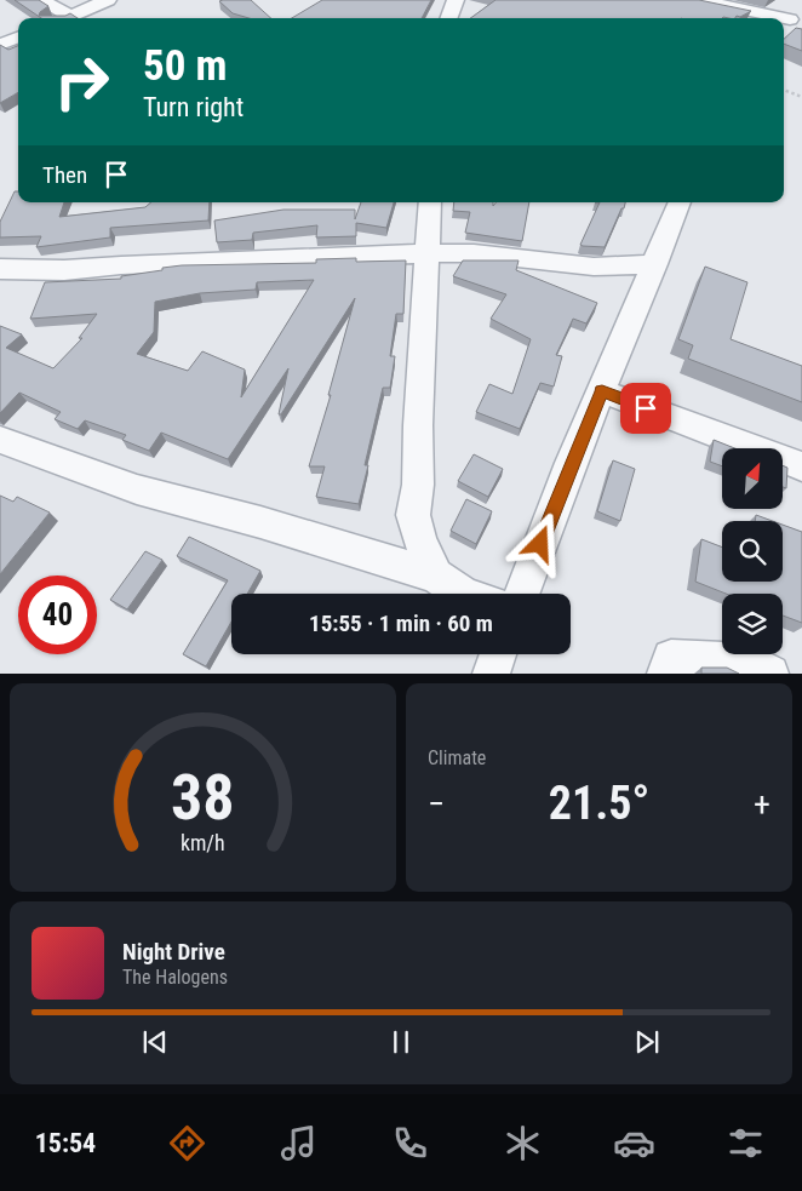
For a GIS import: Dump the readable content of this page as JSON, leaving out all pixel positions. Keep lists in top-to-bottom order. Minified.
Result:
{"north":"top right","page":{"turn":["50 m","Turn right"],"then":"Then","limit":"40","trip":"15:55 · 1 min · 60 m","tile":"Climate","heat":["−","21.5°","+"],"song":["Night Drive","The Halogens"],"tabs":"15:54","gauge":["38","km/h"]}}
